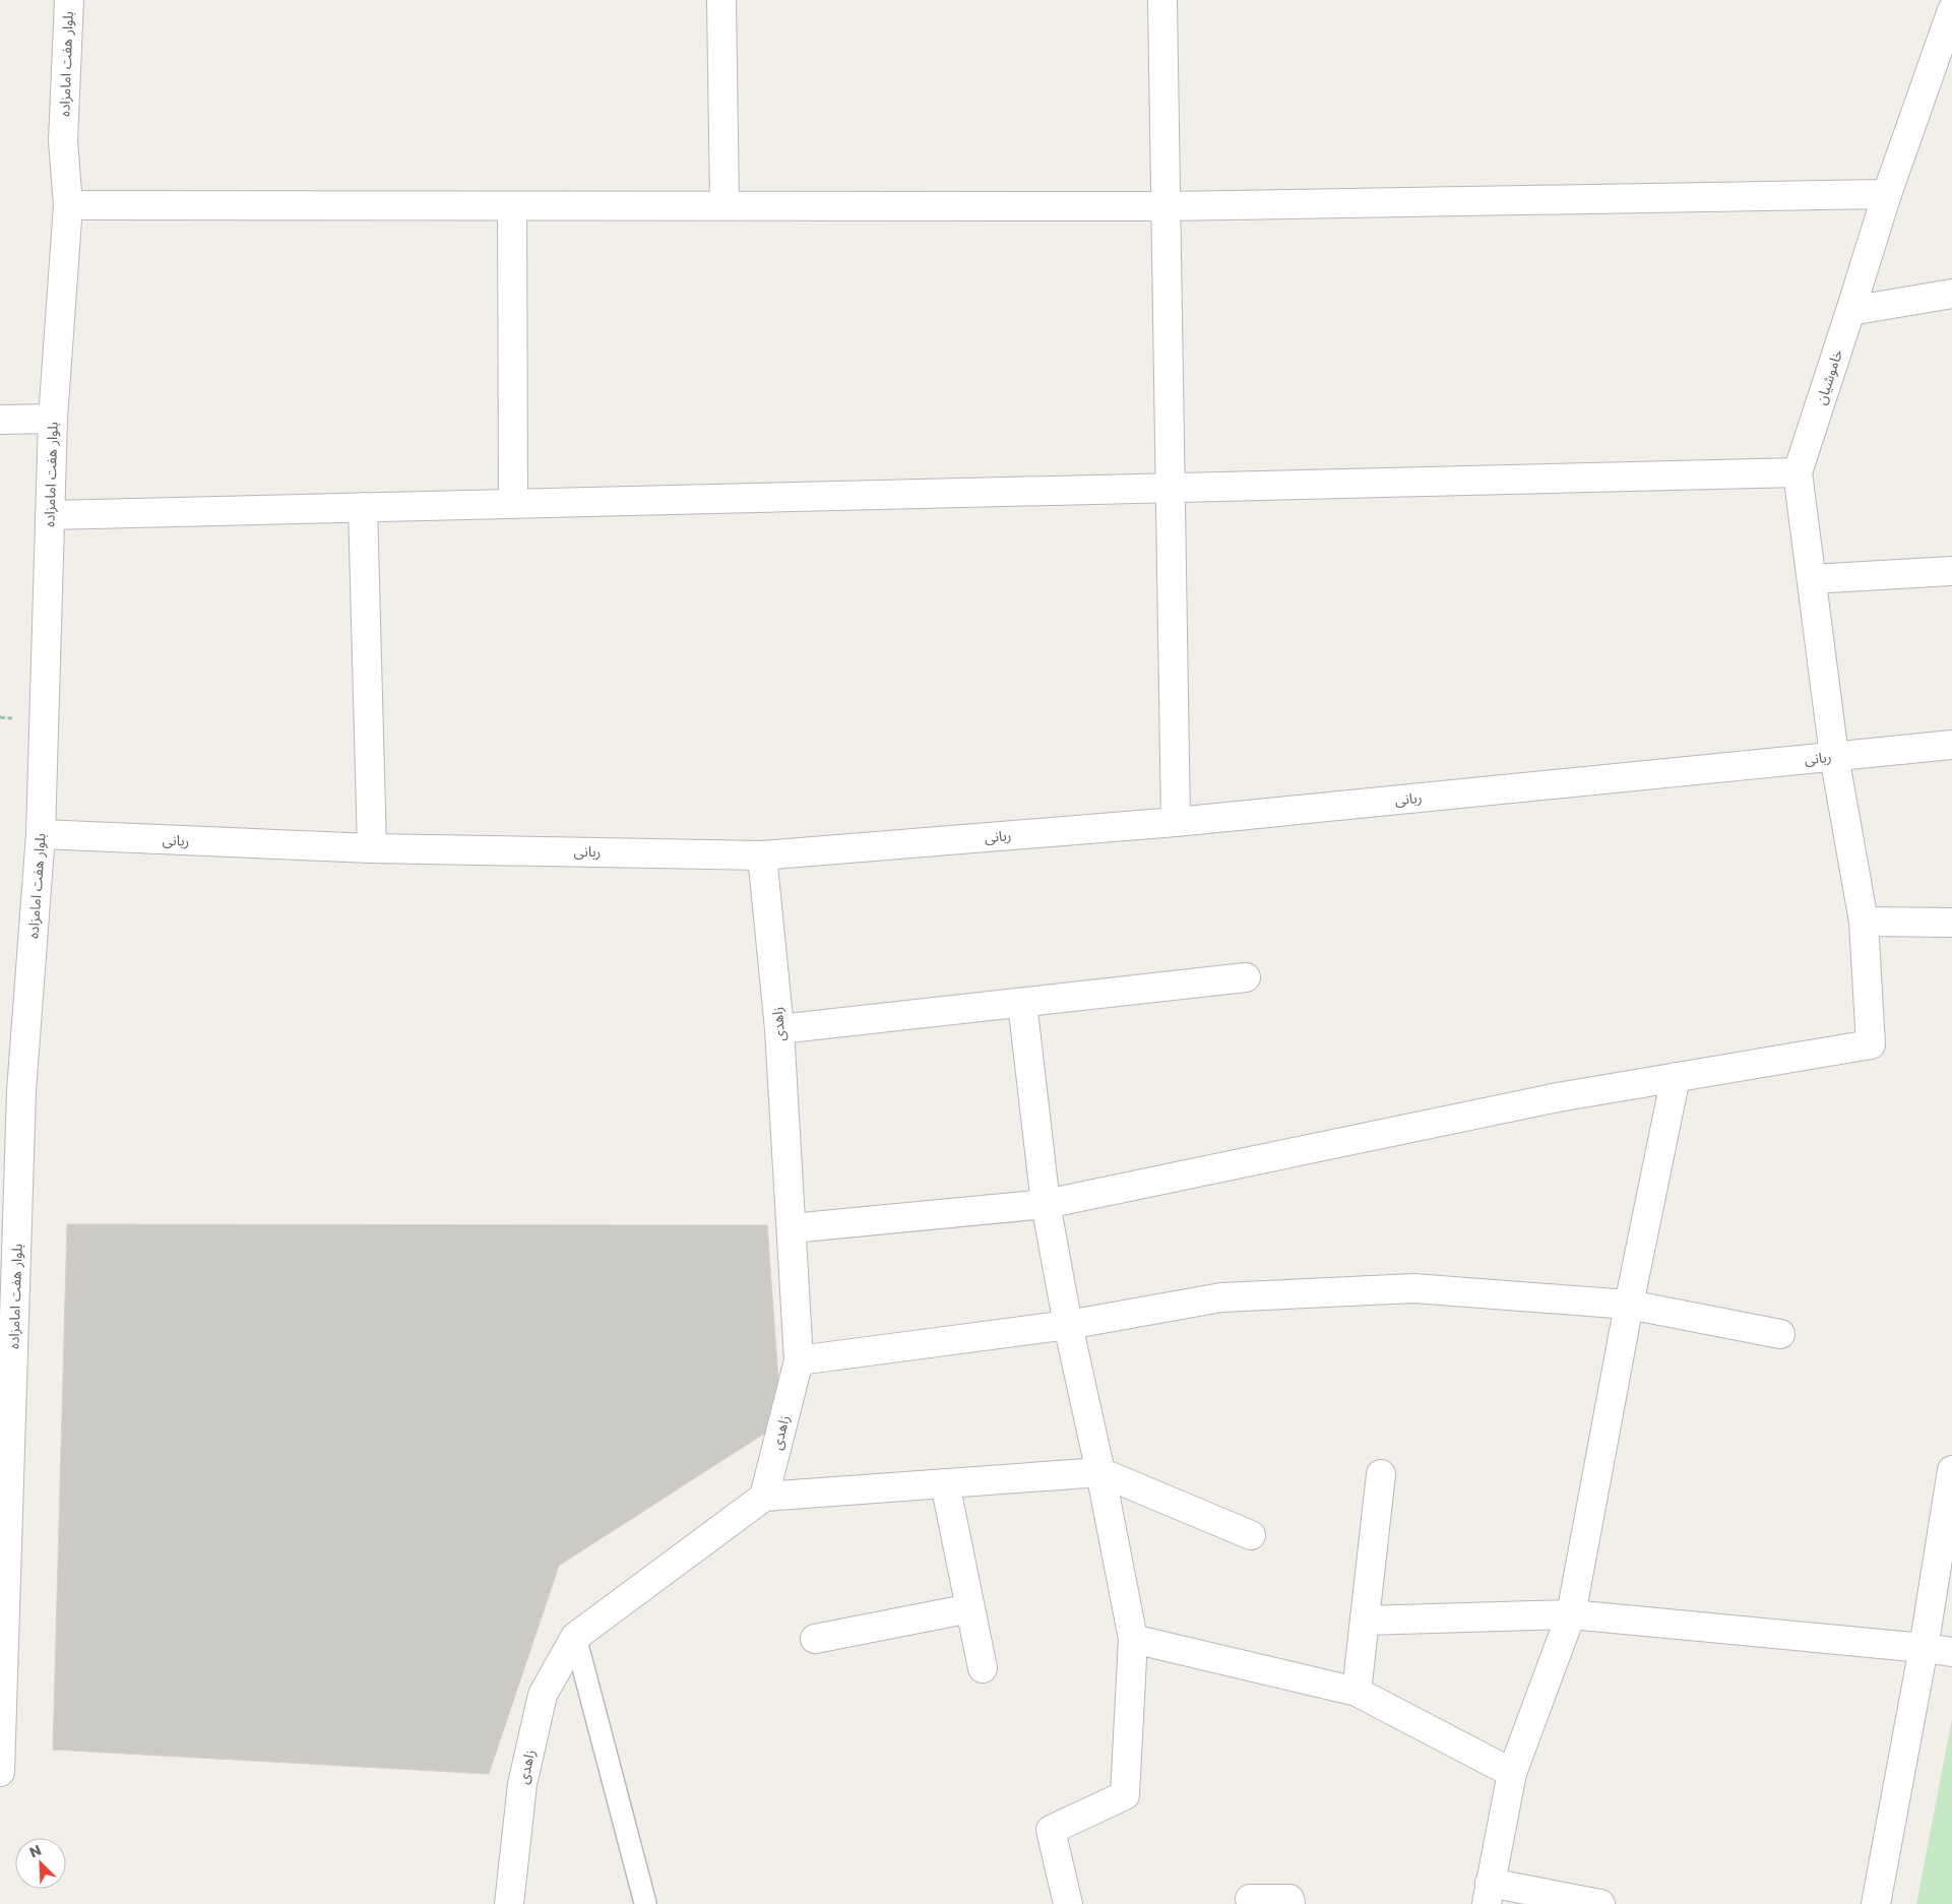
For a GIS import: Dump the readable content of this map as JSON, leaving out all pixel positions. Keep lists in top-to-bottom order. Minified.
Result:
{"streets":{"street":["بلوار هفت امامزاده","خاموشیان","ربانی","زاهدی"]},"crossings":[["بلوار هفت امامزاده","ربانی"],["خاموشیان","ربانی"],["ربانی","زاهدی"]],"north":"top left"}
